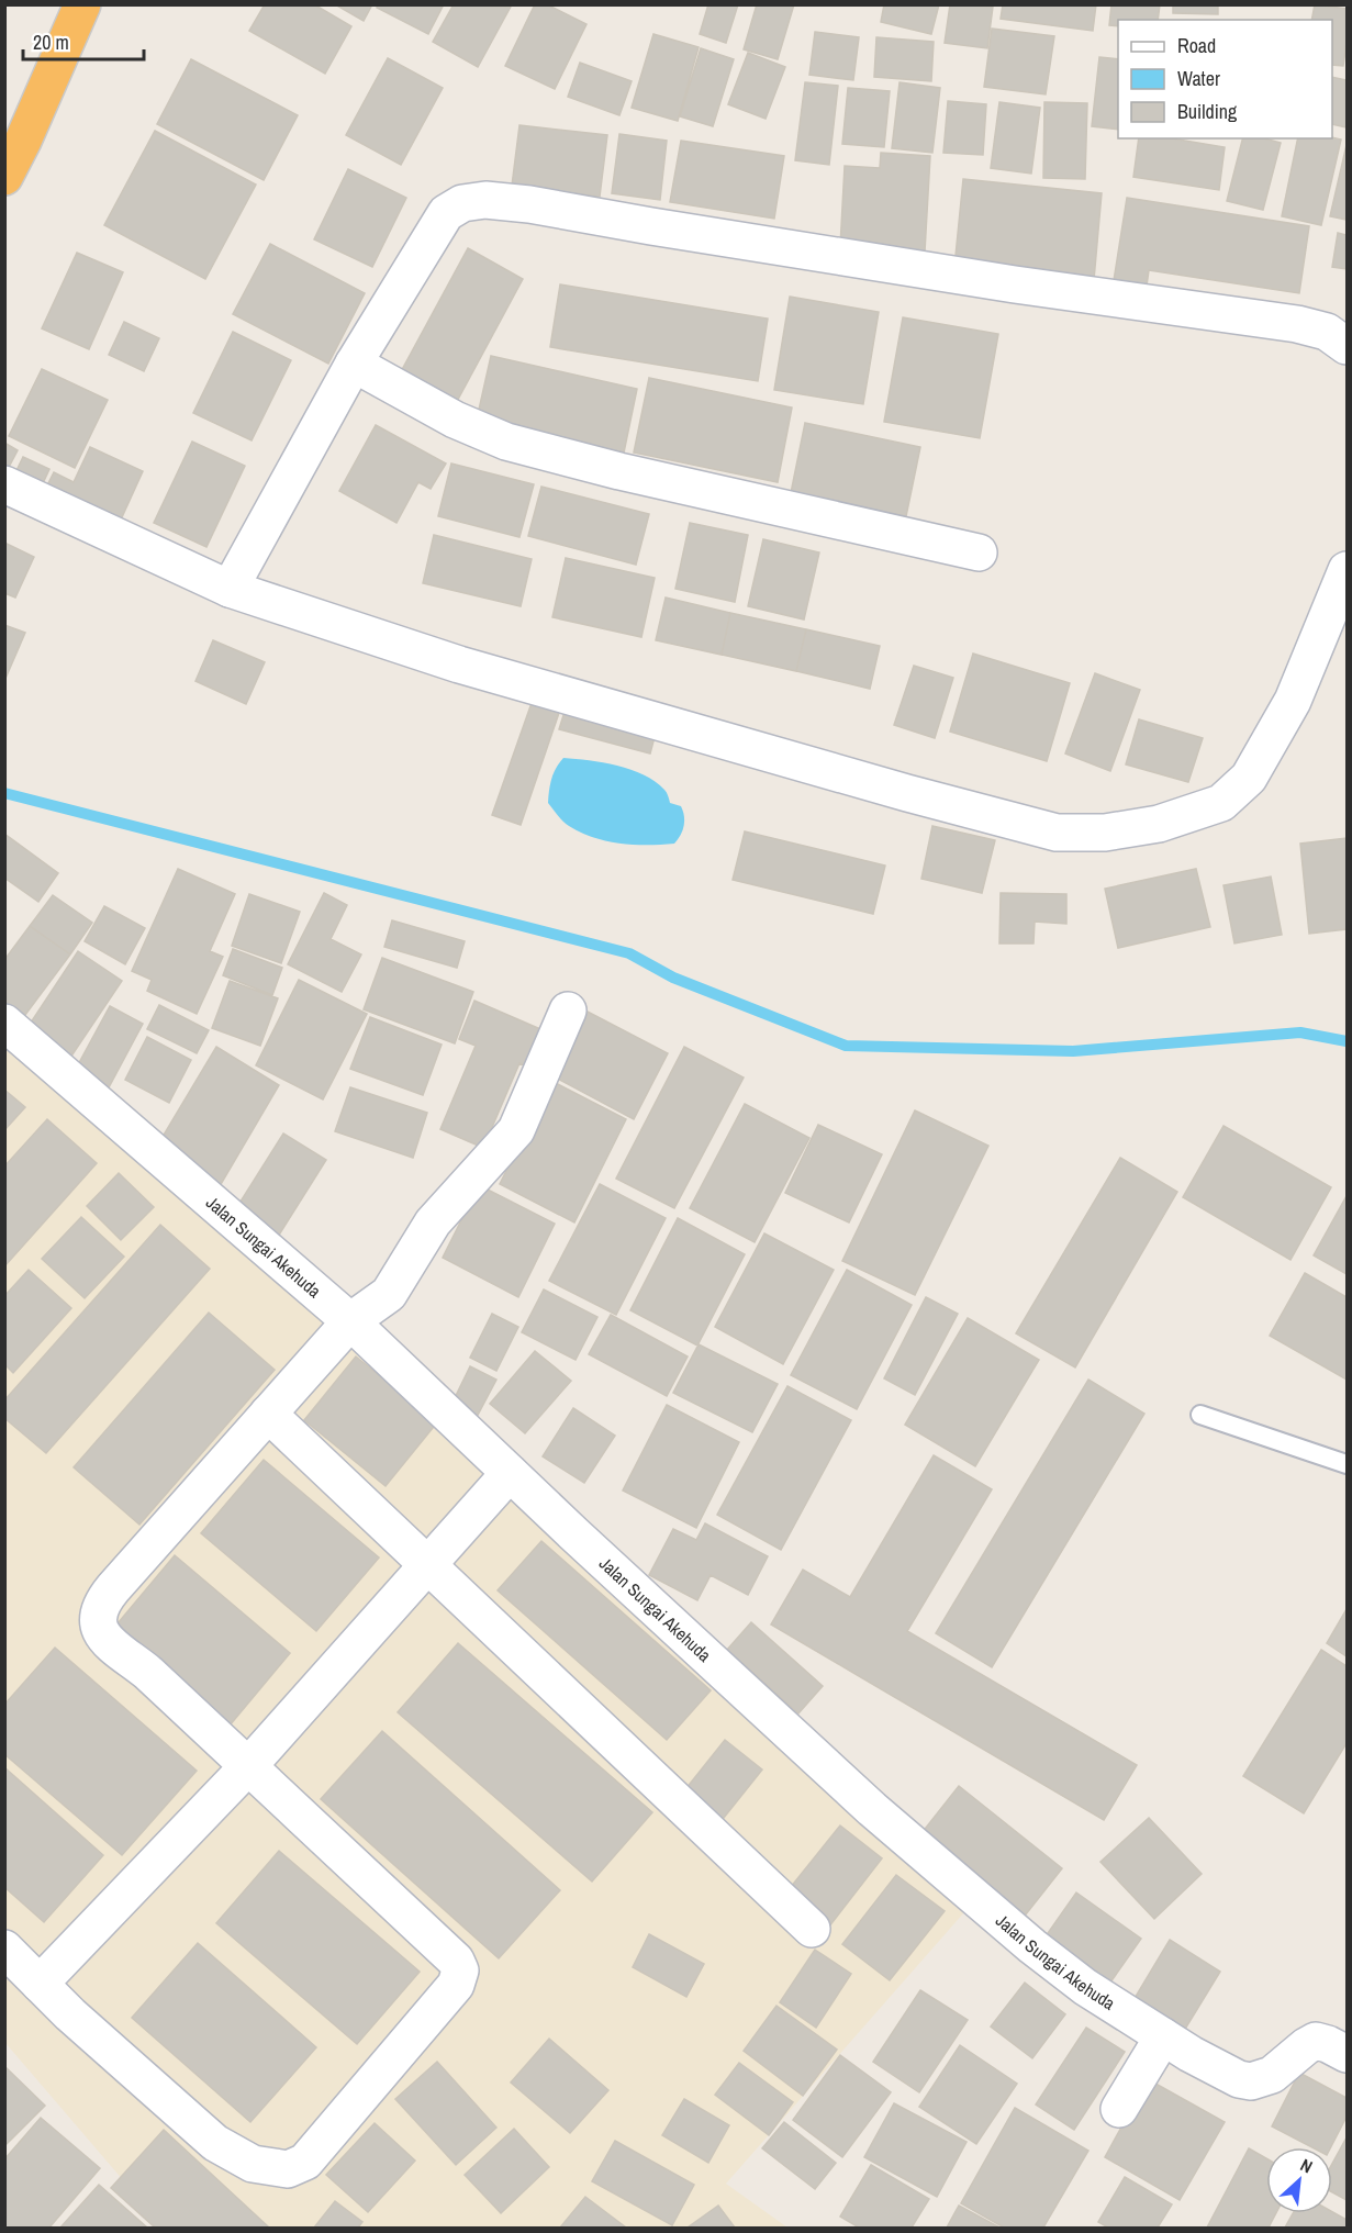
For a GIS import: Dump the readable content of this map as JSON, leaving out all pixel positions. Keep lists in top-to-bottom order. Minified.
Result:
{"streets":{"street":["Jalan Sungai Akehuda"]},"legend":["Road","Water","Building"],"scale_bar":"20 m","north":"top right"}
